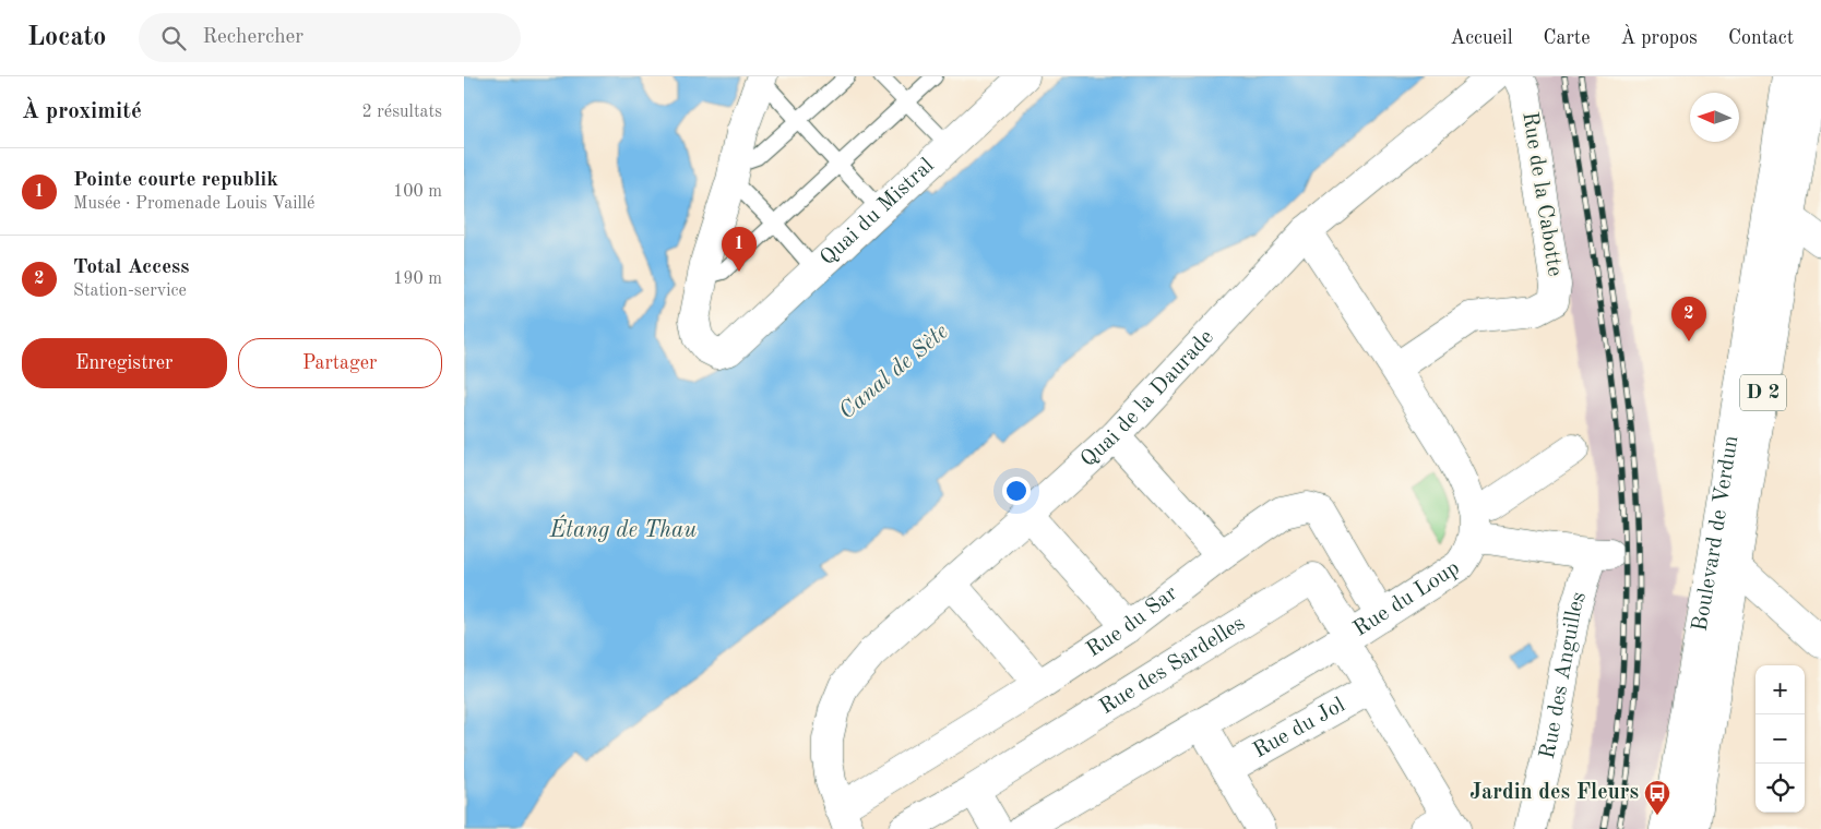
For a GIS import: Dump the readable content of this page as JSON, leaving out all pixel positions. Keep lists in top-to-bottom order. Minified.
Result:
{"streets":{"street":["Rue de la Cabotte","Quai du Mistral","D 2","Quai de la Daurade","Boulevard de Verdun","Rue du Loup","Rue du Sar","Rue des Sardelles","Rue des Anguilles","Rue du Jol"]},"crossings":[["Quai de la Daurade","Rue du Sar"],["Rue du Loup","Rue du Sar"],["Rue du Loup","Rue des Sardelles"],["Rue du Loup","Rue des Anguilles"]],"water":["Canal de Sète","Étang de Thau"],"places":{"bus stop":["Jardin des Fleurs"]},"north":"left","page":{"header":"Locato","search":"Rechercher","nav":["Accueil","Carte","À propos","Contact"],"heading":["À proximité","2 résultats"],"list":[{"mark":"1","name":"Pointe courte republik","note":"Musée · Promenade Louis Vaillé","value":"100 m"},{"mark":"2","name":"Total Access","note":"Station-service","value":"190 m"}],"pins":["1","2"],"buttons":["Enregistrer","Partager"],"map_buttons":["+","−"]}}
